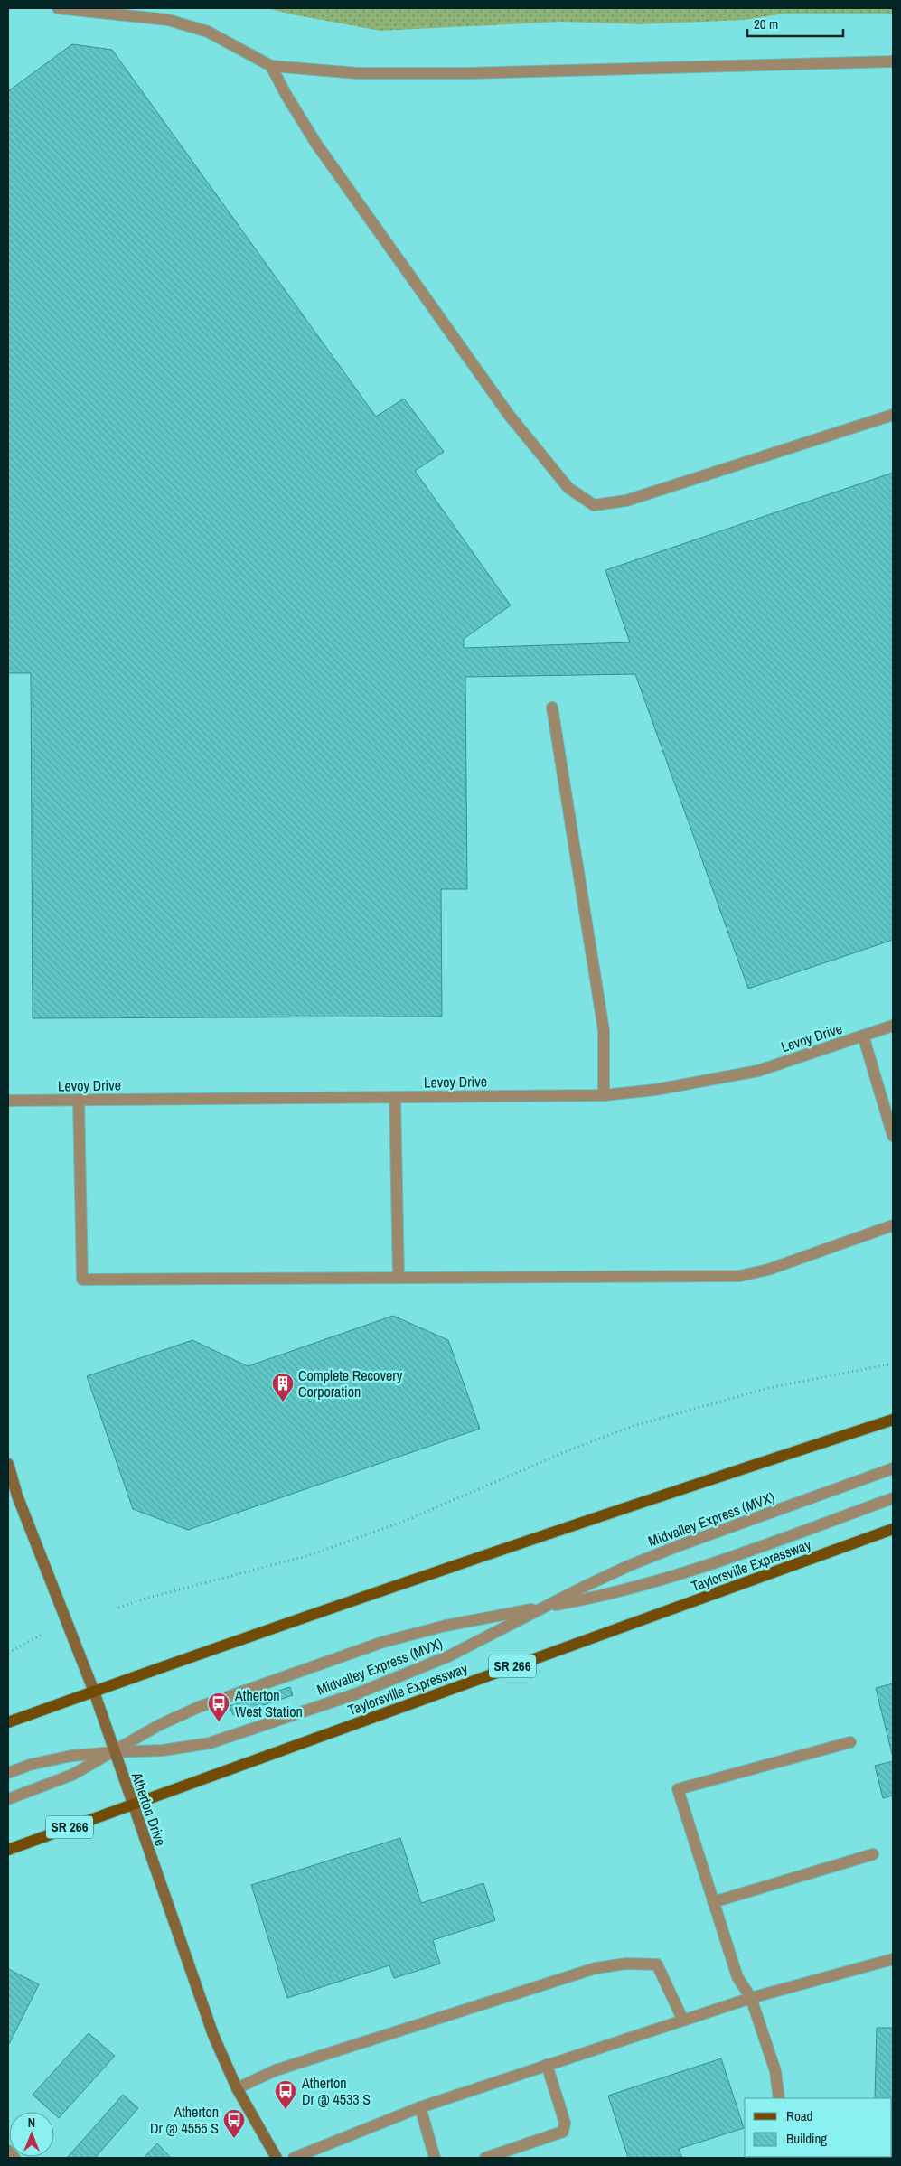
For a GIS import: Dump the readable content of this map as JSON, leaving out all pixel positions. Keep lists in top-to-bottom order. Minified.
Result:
{"streets":{"main road":["Taylorsville Expressway","SR 266"],"street":["Levoy Drive","Midvalley Express (MVX)","Atherton Drive"]},"crossings":[["Midvalley Express (MVX)","Atherton Drive"],["Taylorsville Expressway","Atherton Drive"]],"places":{"building":["Complete Recovery Corporation"],"bus stop":["Atherton West Station","Atherton Dr @ 4533 S","Atherton Dr @ 4555 S"]},"legend":["Road","Building"],"scale_bar":"20 m","north":"top"}
